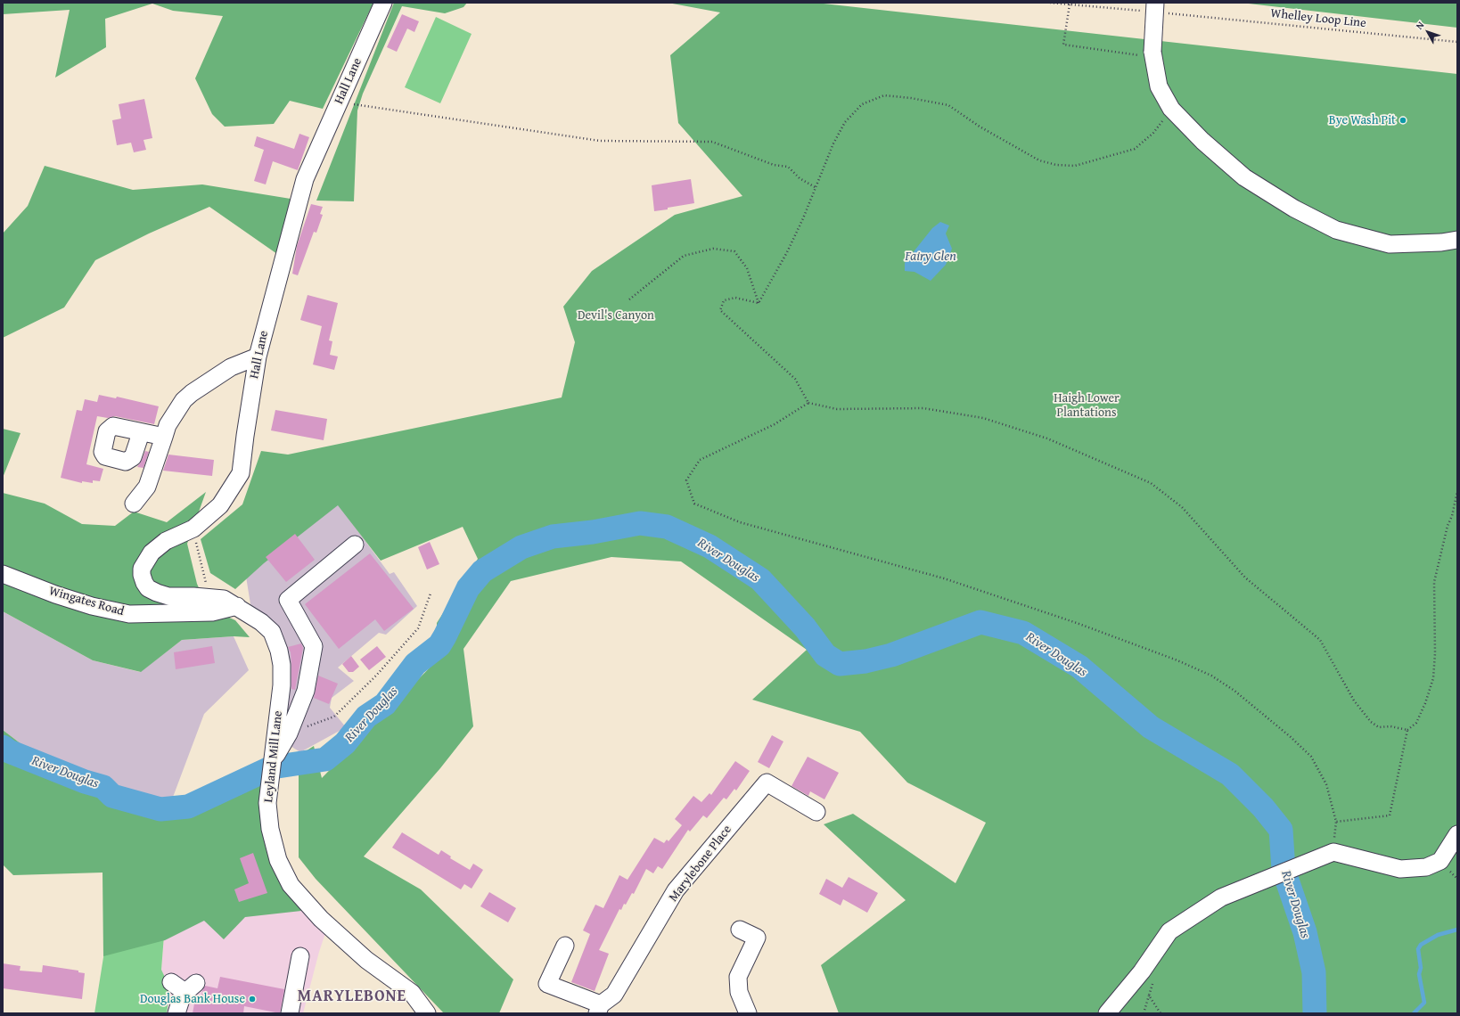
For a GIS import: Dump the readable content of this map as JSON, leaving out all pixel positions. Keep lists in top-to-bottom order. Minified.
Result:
{"streets":{"street":["Hall Lane","Wingates Road","Leyland Mill Lane","Marylebone Place"],"path":["Whelley Loop Line"]},"crossings":[["Hall Lane","Wingates Road"],["Hall Lane","Leyland Mill Lane"],["Wingates Road","Leyland Mill Lane"]],"districts":["MARYLEBONE"],"water":["Fairy Glen","River Douglas"],"parks":["Devil's Canyon","Haigh Lower Plantations"],"places":["Bye Wash Pit","Douglas Bank House"],"north":"top left"}
